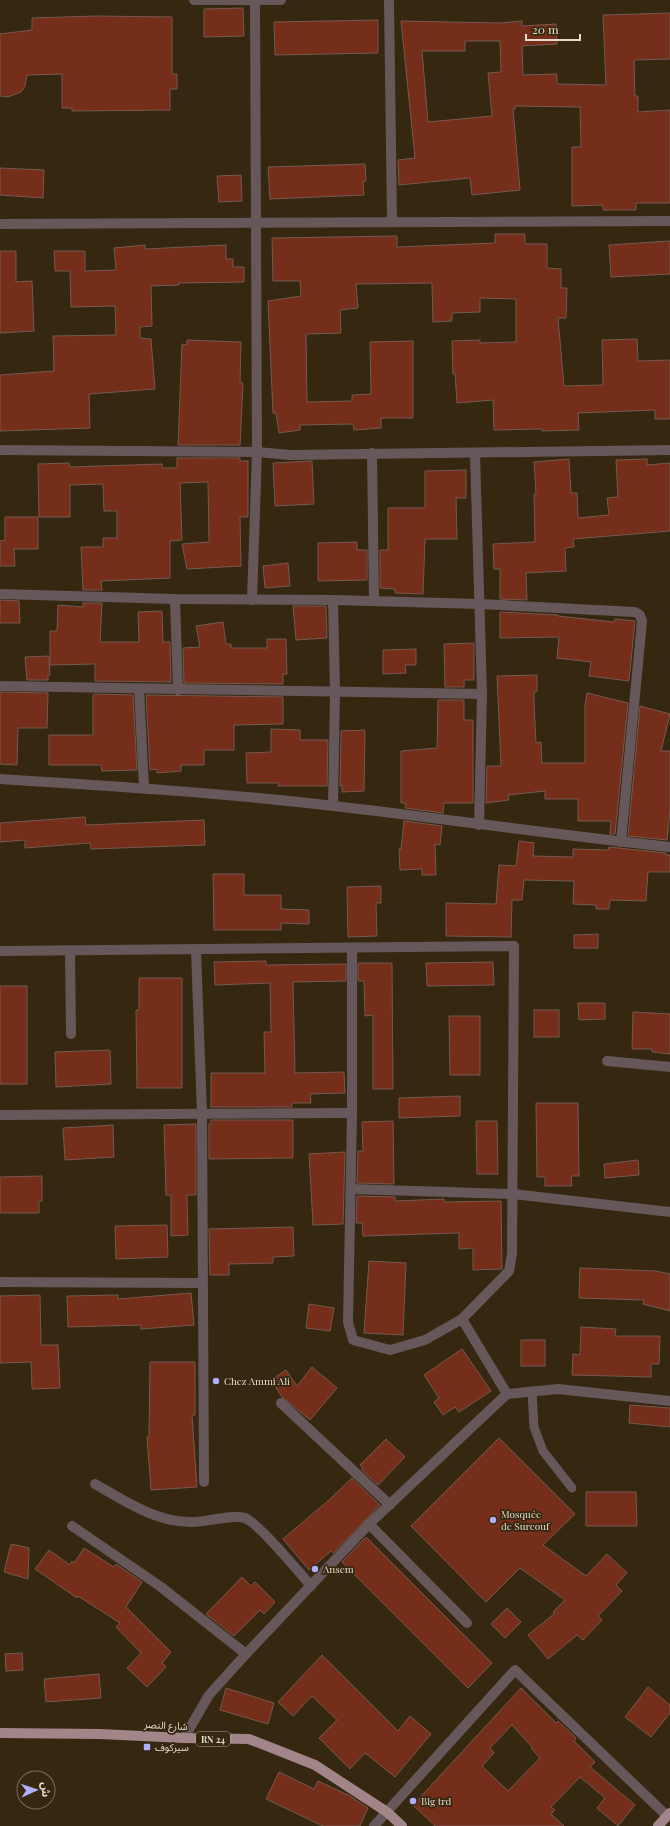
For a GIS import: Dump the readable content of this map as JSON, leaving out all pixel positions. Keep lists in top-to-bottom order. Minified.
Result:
{"streets":{"main road":["شارع النصر","RN 24"]},"places":{"other":["Chez Ammi Ali","Mosquée de Surcouf","Ansem","Blg trd"],"transit":["سيركوف"]},"scale_bar":"20 m","north":"right"}
